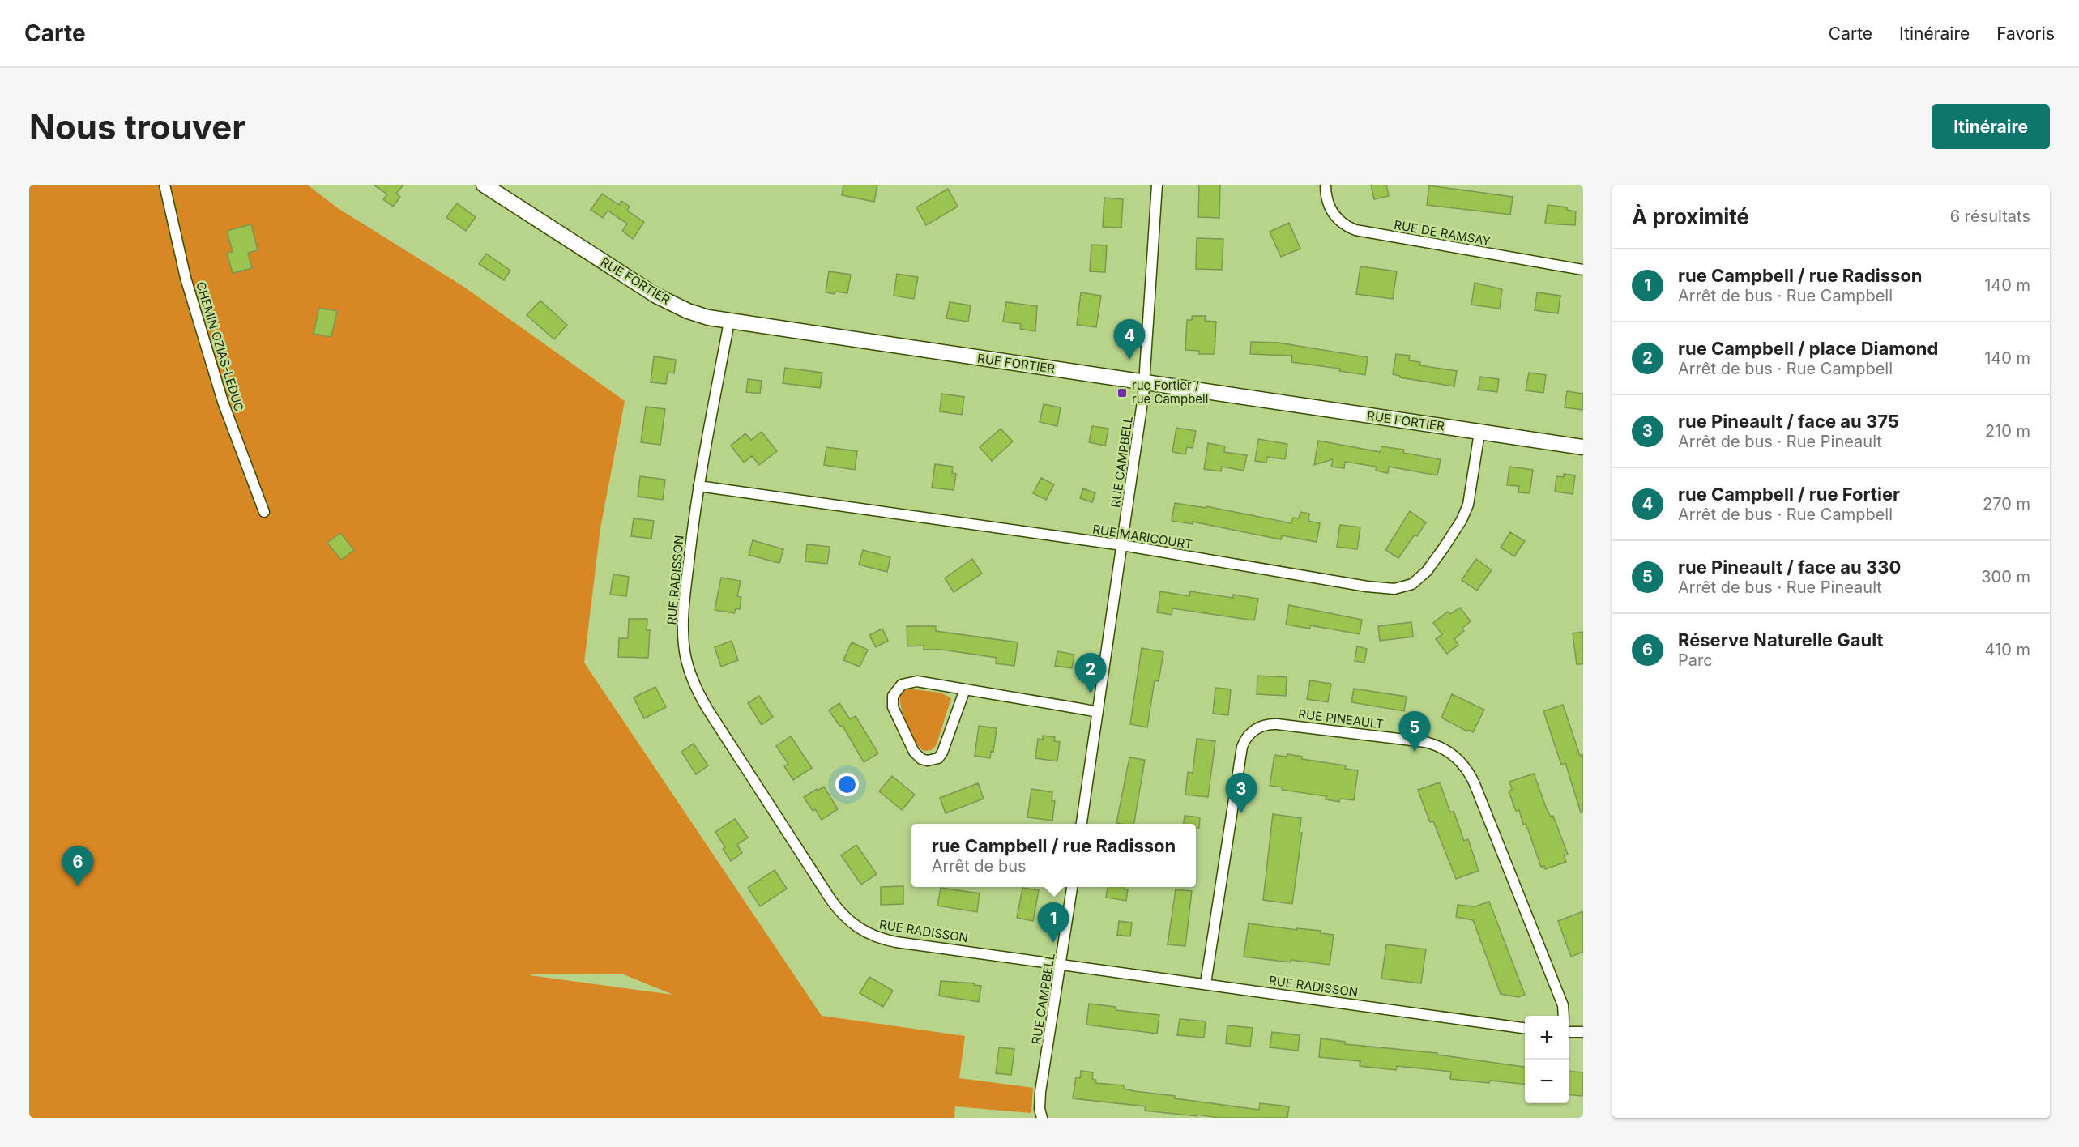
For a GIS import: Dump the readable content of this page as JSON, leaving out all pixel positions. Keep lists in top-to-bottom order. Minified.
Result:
{"streets":{"street":["RUE DE RAMSAY","RUE FORTIER","CHEMIN OZIAS-LEDUC","RUE CAMPBELL","RUE MARICOURT","RUE RADISSON","RUE PINEAULT"]},"crossings":[["RUE FORTIER","RUE CAMPBELL"],["RUE FORTIER","RUE MARICOURT"],["RUE FORTIER","RUE RADISSON"],["RUE CAMPBELL","RUE MARICOURT"],["RUE CAMPBELL","RUE RADISSON"],["RUE MARICOURT","RUE RADISSON"],["RUE RADISSON","RUE PINEAULT"]],"places":{"transit":["rue Fortier / rue Campbell"]},"page":{"header":"Carte","nav":["Carte","Itinéraire","Favoris"],"buttons":"Itinéraire","title":"Nous trouver","heading":["À proximité","6 résultats"],"list":[{"mark":"1","name":"rue Campbell / rue Radisson","note":"Arrêt de bus · Rue Campbell","value":"140 m"},{"mark":"2","name":"rue Campbell / place Diamond","note":"Arrêt de bus · Rue Campbell","value":"140 m"},{"mark":"3","name":"rue Pineault / face au 375","note":"Arrêt de bus · Rue Pineault","value":"210 m"},{"mark":"4","name":"rue Campbell / rue Fortier","note":"Arrêt de bus · Rue Campbell","value":"270 m"},{"mark":"5","name":"rue Pineault / face au 330","note":"Arrêt de bus · Rue Pineault","value":"300 m"},{"mark":"6","name":"Réserve Naturelle Gault","note":"Parc","value":"410 m"}],"pins":["4","2","5","3","6","1"],"popup":["rue Campbell / rue Radisson","Arrêt de bus"],"map_buttons":["+","−"]}}
